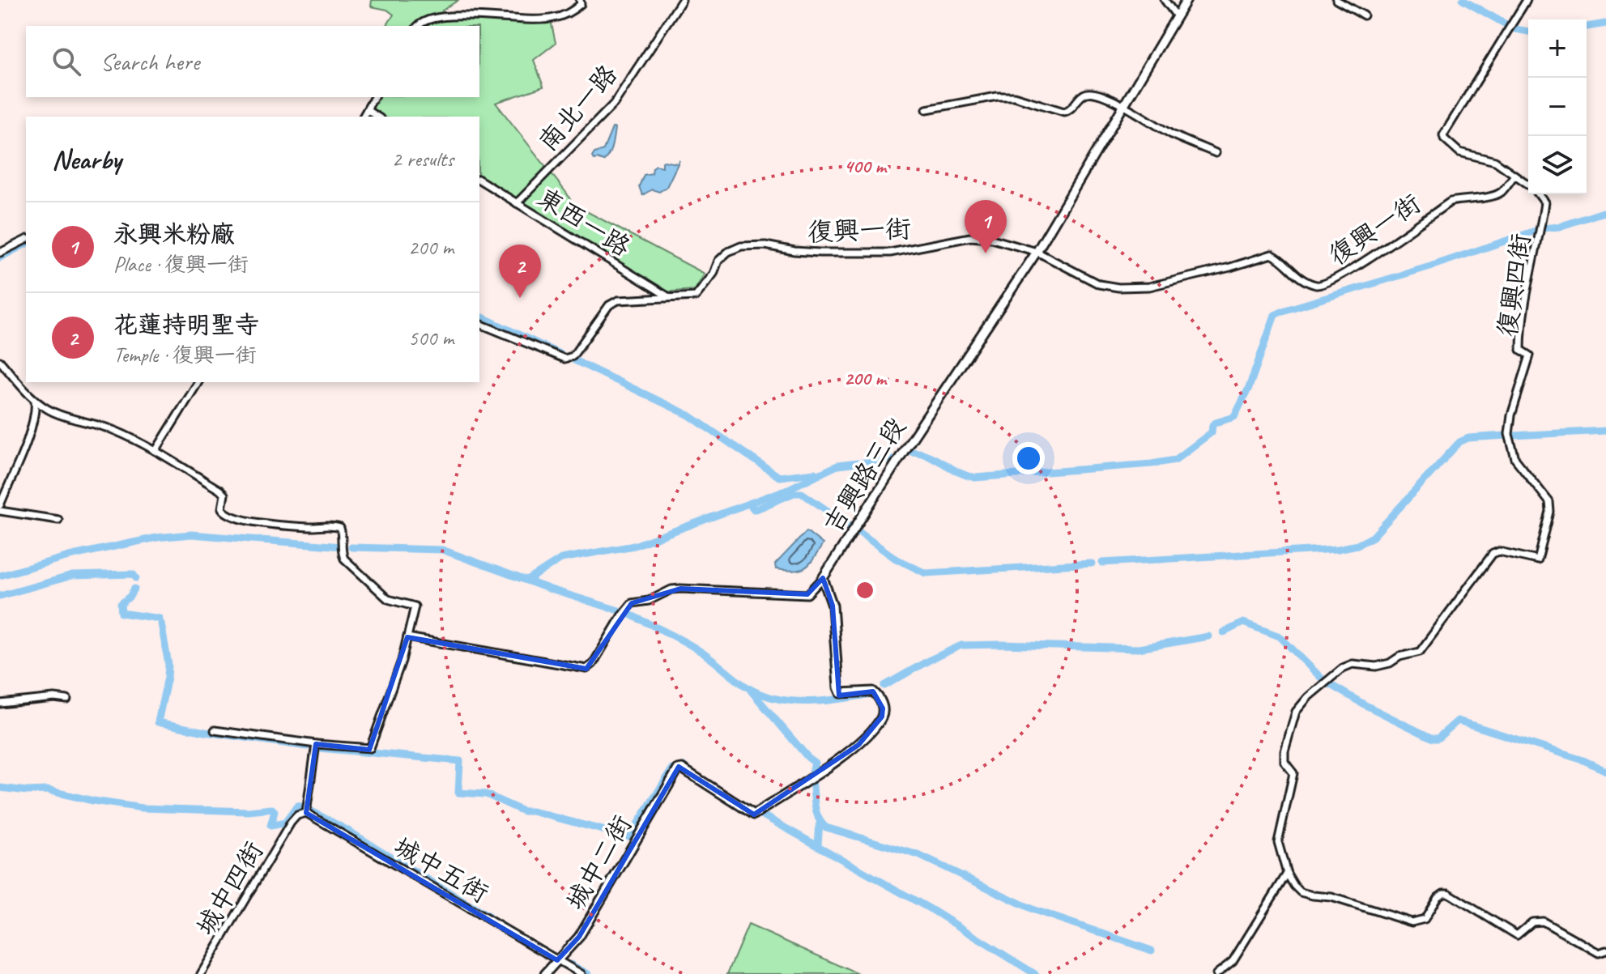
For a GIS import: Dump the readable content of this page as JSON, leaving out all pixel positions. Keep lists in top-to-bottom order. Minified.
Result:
{"streets":{"street":["南北一路","東西一路","復興一街","復興四街","吉興路三段","城中二街","城中五街","城中四街"]},"crossings":[["南北一路","東西一路"],["東西一路","復興一街"],["復興一街","復興四街"],["復興一街","吉興路三段"],["吉興路三段","城中二街"],["城中二街","城中五街"],["城中五街","城中四街"]],"page":{"map_buttons":["+","−"],"search":"Search here","heading":["Nearby","2 results"],"pins":["1","2"],"list":[{"mark":"1","name":"永興米粉廠","note":"Place · 復興一街","value":"200 m"},{"mark":"2","name":"花蓮持明聖寺","note":"Temple · 復興一街","value":"500 m"}]},"rings":["400 m","200 m"]}
